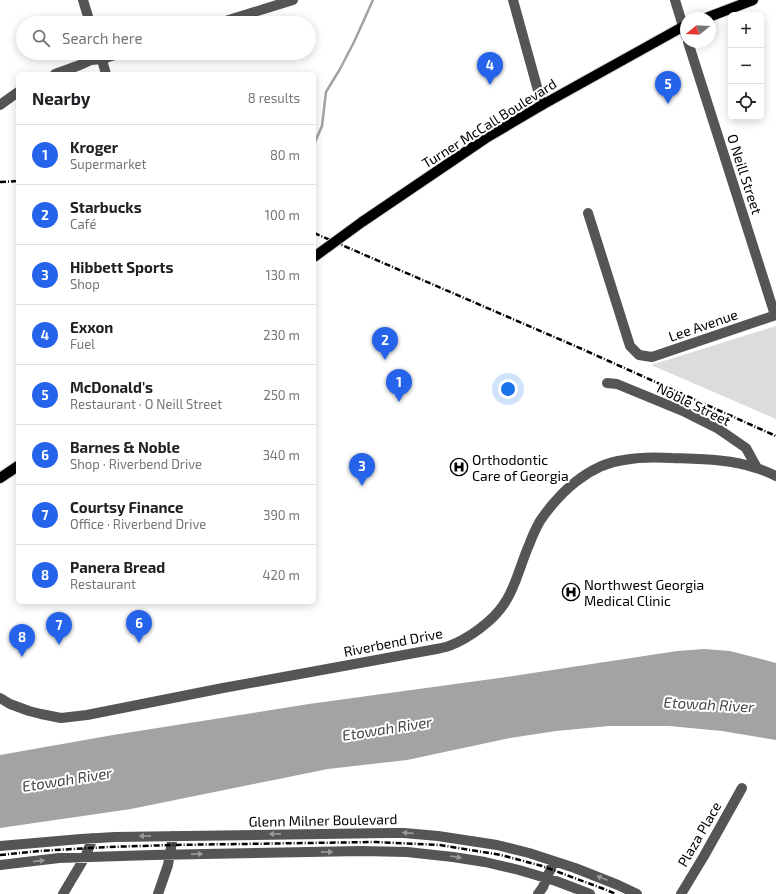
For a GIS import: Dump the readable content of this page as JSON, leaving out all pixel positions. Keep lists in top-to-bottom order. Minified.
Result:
{"streets":{"main road":["Turner McCall Boulevard"],"street":["O Neill Street","Lee Avenue","Noble Street","Riverbend Drive","Glenn Milner Boulevard","Plaza Place"]},"crossings":[["O Neill Street","Lee Avenue"],["Noble Street","Riverbend Drive"]],"water":["Etowah River"],"places":{"hospital":["Orthodontic Care of Georgia","Northwest Georgia Medical Clinic"]},"north":"left","page":{"map_buttons":["+","−"],"search":"Search here","pins":["4","5","2","1","3","6","7","8"],"heading":["Nearby","8 results"],"list":[{"mark":"1","name":"Kroger","note":"Supermarket","value":"80 m"},{"mark":"2","name":"Starbucks","note":"Café","value":"100 m"},{"mark":"3","name":"Hibbett Sports","note":"Shop","value":"130 m"},{"mark":"4","name":"Exxon","note":"Fuel","value":"230 m"},{"mark":"5","name":"McDonald's","note":"Restaurant · O Neill Street","value":"250 m"},{"mark":"6","name":"Barnes & Noble","note":"Shop · Riverbend Drive","value":"340 m"},{"mark":"7","name":"Courtsy Finance","note":"Office · Riverbend Drive","value":"390 m"},{"mark":"8","name":"Panera Bread","note":"Restaurant","value":"420 m"}]}}
